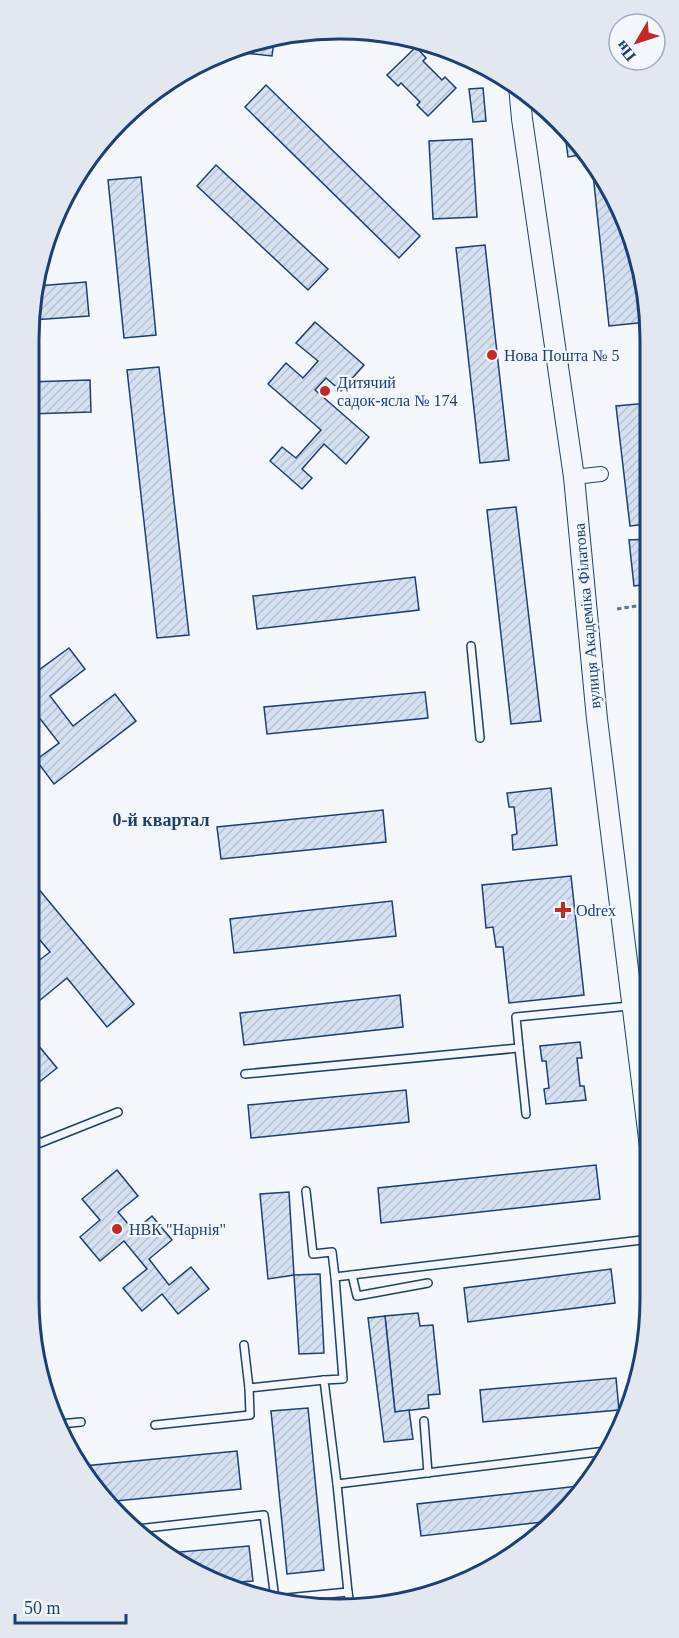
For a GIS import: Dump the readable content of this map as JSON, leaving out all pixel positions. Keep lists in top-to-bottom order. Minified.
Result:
{"streets":{"main road":["вулиця Академіка Філатова"]},"districts":["0-й квартал"],"places":{"other":["Нова Пошта № 5","Дитячий садок-ясла № 174","НВК \"Нарнія\""],"health":["Odrex"]},"scale_bar":"50 m","north":"bottom left"}
